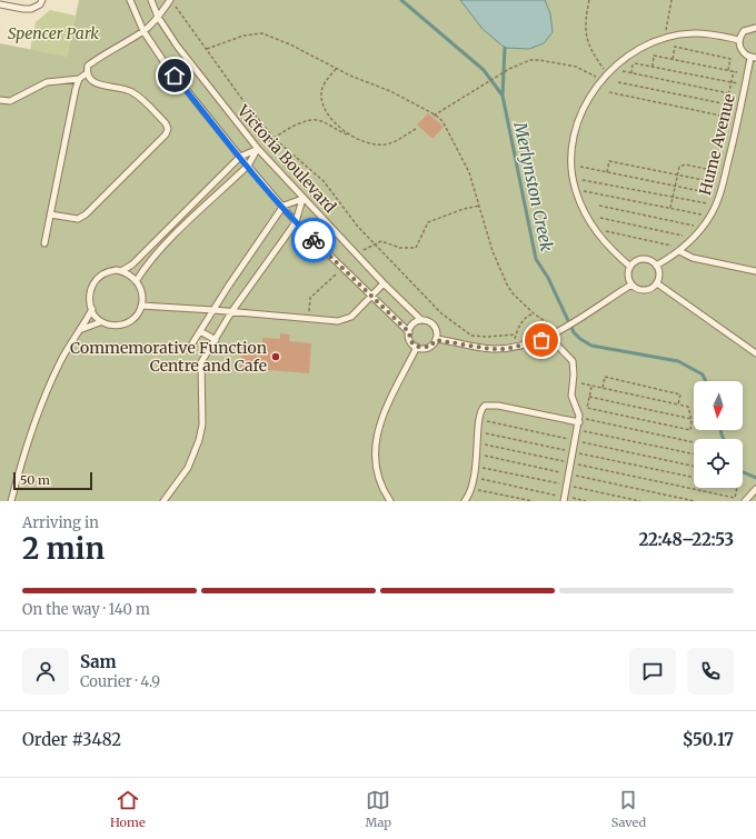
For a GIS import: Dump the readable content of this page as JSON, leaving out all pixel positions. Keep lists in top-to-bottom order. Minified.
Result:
{"streets":{"lane":["Hume Avenue","Victoria Boulevard"]},"water":["Merlynston Creek"],"parks":["Spencer Park"],"places":["Commemorative Function Centre and Cafe"],"scale_bar":"50 m","north":"bottom","page":{"scale":"50 m","heading":["2 min","Arriving in","22:48–22:53"],"panel":["Sam","Courier · 4.9","Order #3482","$50.17"],"bar":"On the way · 140 m","tabs":["Home","Map","Saved"]}}
